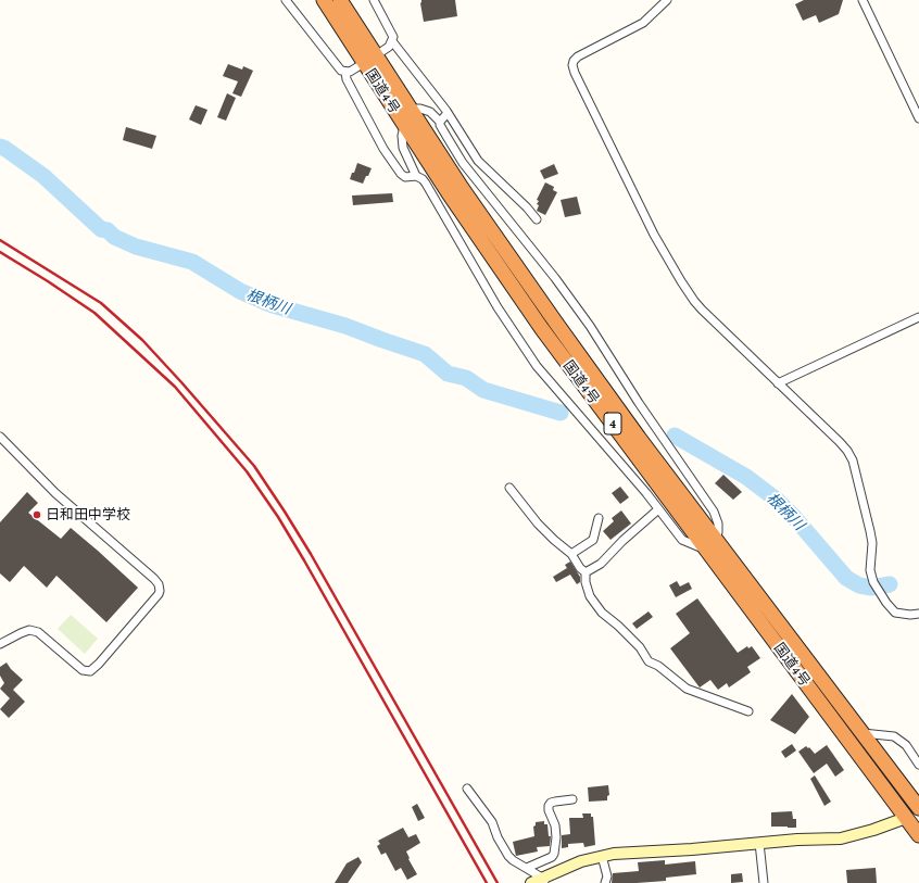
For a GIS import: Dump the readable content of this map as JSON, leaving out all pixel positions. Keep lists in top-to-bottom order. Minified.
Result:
{"streets":{"highway":["国道4号","4"]},"water":["根柄川"],"places":["日和田中学校"]}
